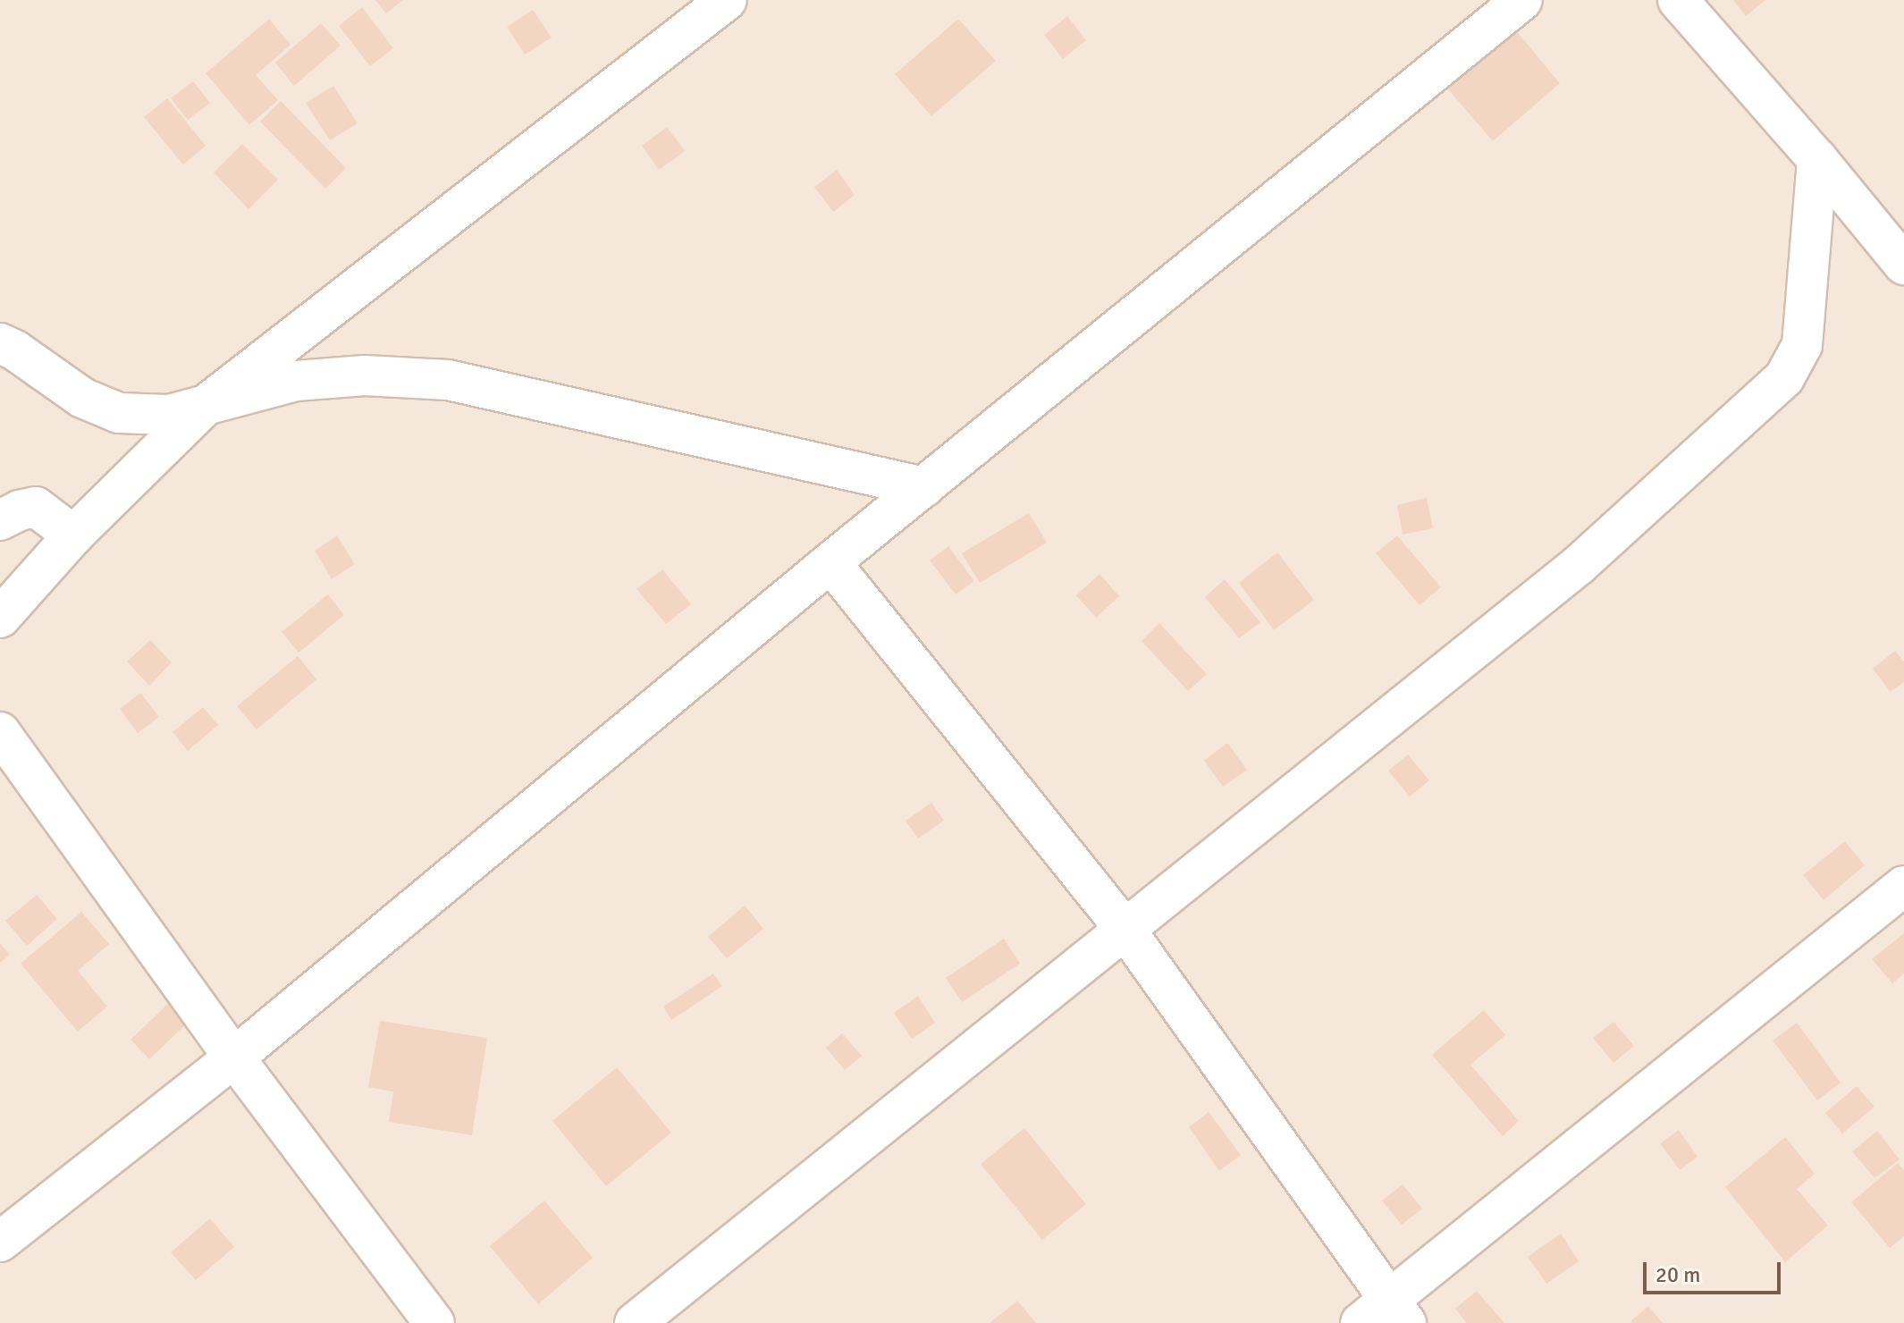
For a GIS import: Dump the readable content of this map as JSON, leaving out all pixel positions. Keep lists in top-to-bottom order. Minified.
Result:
{"scale_bar":"20 m"}
